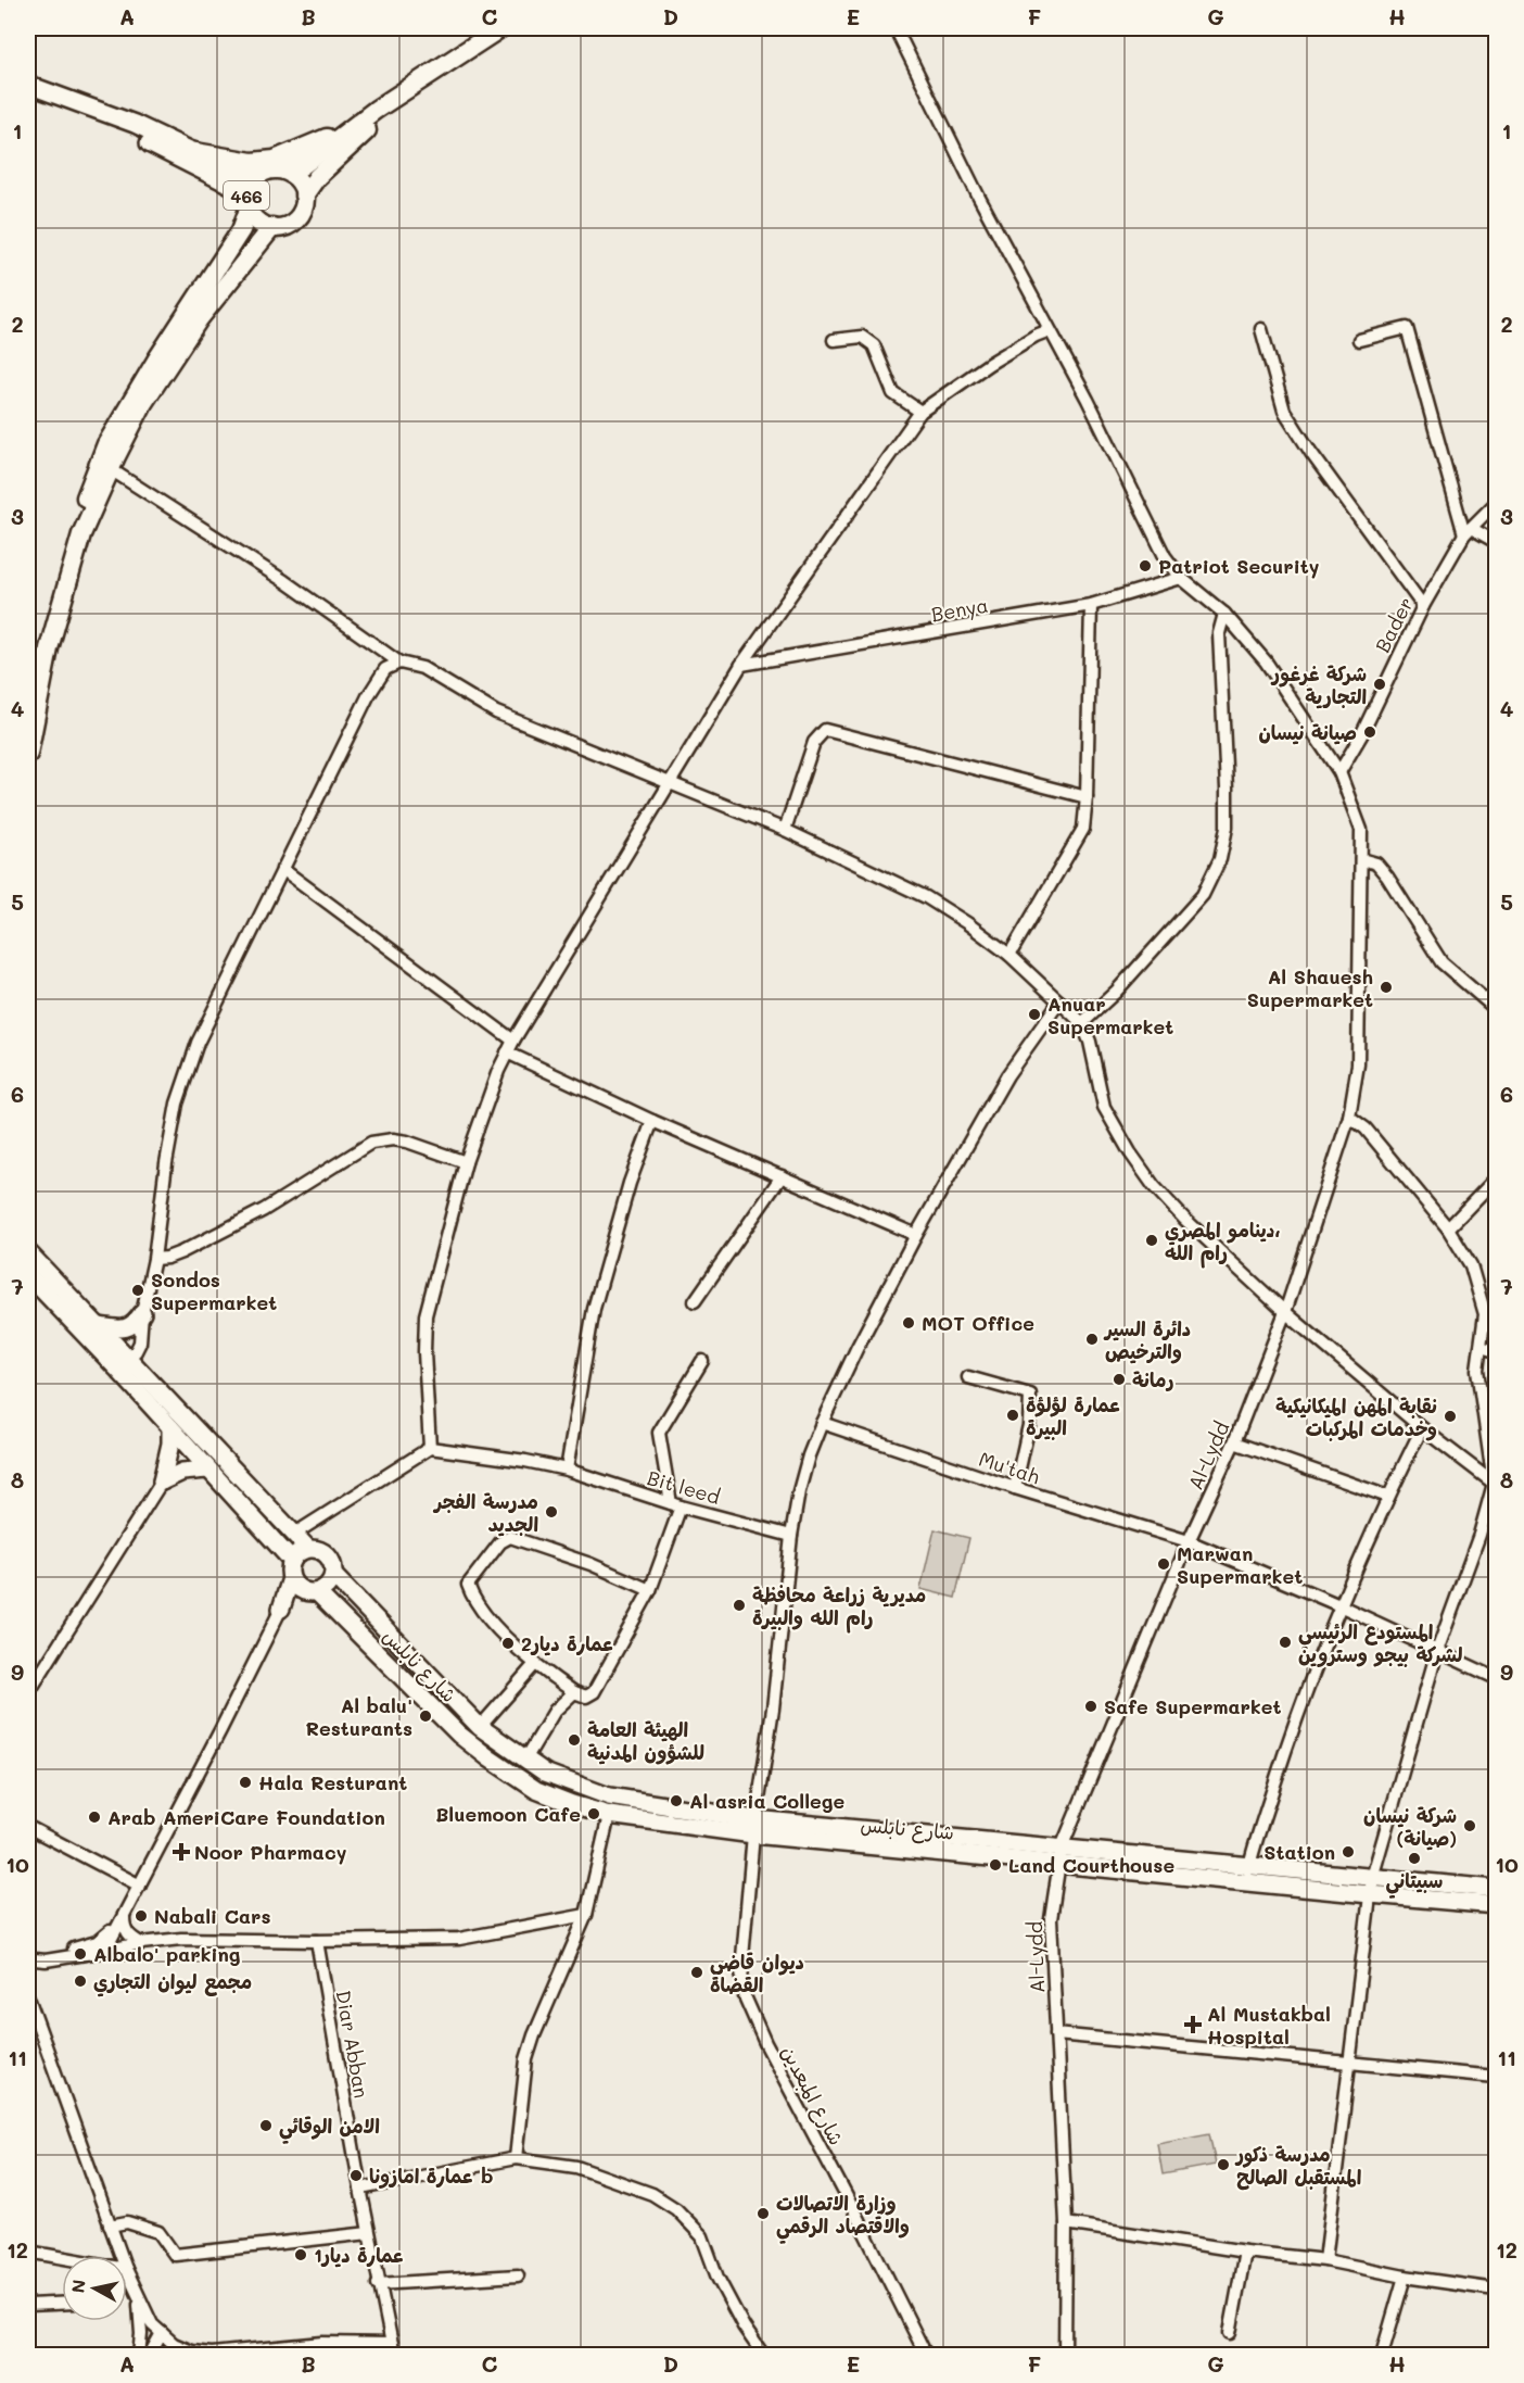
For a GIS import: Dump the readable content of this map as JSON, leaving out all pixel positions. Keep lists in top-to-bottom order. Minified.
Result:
{"streets":{"main road":["466","شارع نابلس"],"street":["Benya","Bader","Al-Lydd","Mu'tah","Bit leed","Diar Abban","شارع المبعدين"]},"crossings":[["Benya","Al-Lydd"],["Bader","Al-Lydd"],["Al-Lydd","Mu'tah"],["Al-Lydd","شارع نابلس"],["Mu'tah","شارع المبعدين"],["Bit leed","شارع المبعدين"],["شارع نابلس","شارع المبعدين"]],"places":{"other":["Patriot Security","شركة غرغور التجارية","صيانة نيسان","Al Shauesh Supermarket","Anuar Supermarket","دينامو المصري، رام الله","Sondos Supermarket","MOT Office","دائرة السير والترخيص","رمانة","عمارة لؤلؤة البيرة","نقابة المهن الميكانيكية وخدمات المركبات","مدرسة الفجر الجديد","Marwan Supermarket","مديرية زراعة محافظة رام الله والبيرة","المستودع الرئيسي لشركة بيجو وستروين","عمارة ديار2","Safe Supermarket","Al balu' Resturants","الهيئة العامة للشؤون المدنية","Hala Resturant","Al asria College","Bluemoon Cafe","Arab AmeriCare Foundation","شركة نيسان (صيانة)","Station","سبيتاني","Land Courthouse","Nabali Cars","Albalo' parking","ديوان قاضي القضاة","مجمع ليوان التجاري","الامن الوقائي","مدرسة ذكور المستقبل الصالح","عمارة امازونا b","وزارة الاتصالات والاقتصاد الرقمي","عمارة ديار1"],"health":["Noor Pharmacy","Al Mustakbal Hospital"]},"north":"left","grid":{"columns":["A","B","C","D","E","F","G","H"],"rows":["1","2","3","4","5","6","7","8","9","10","11","12"]}}
